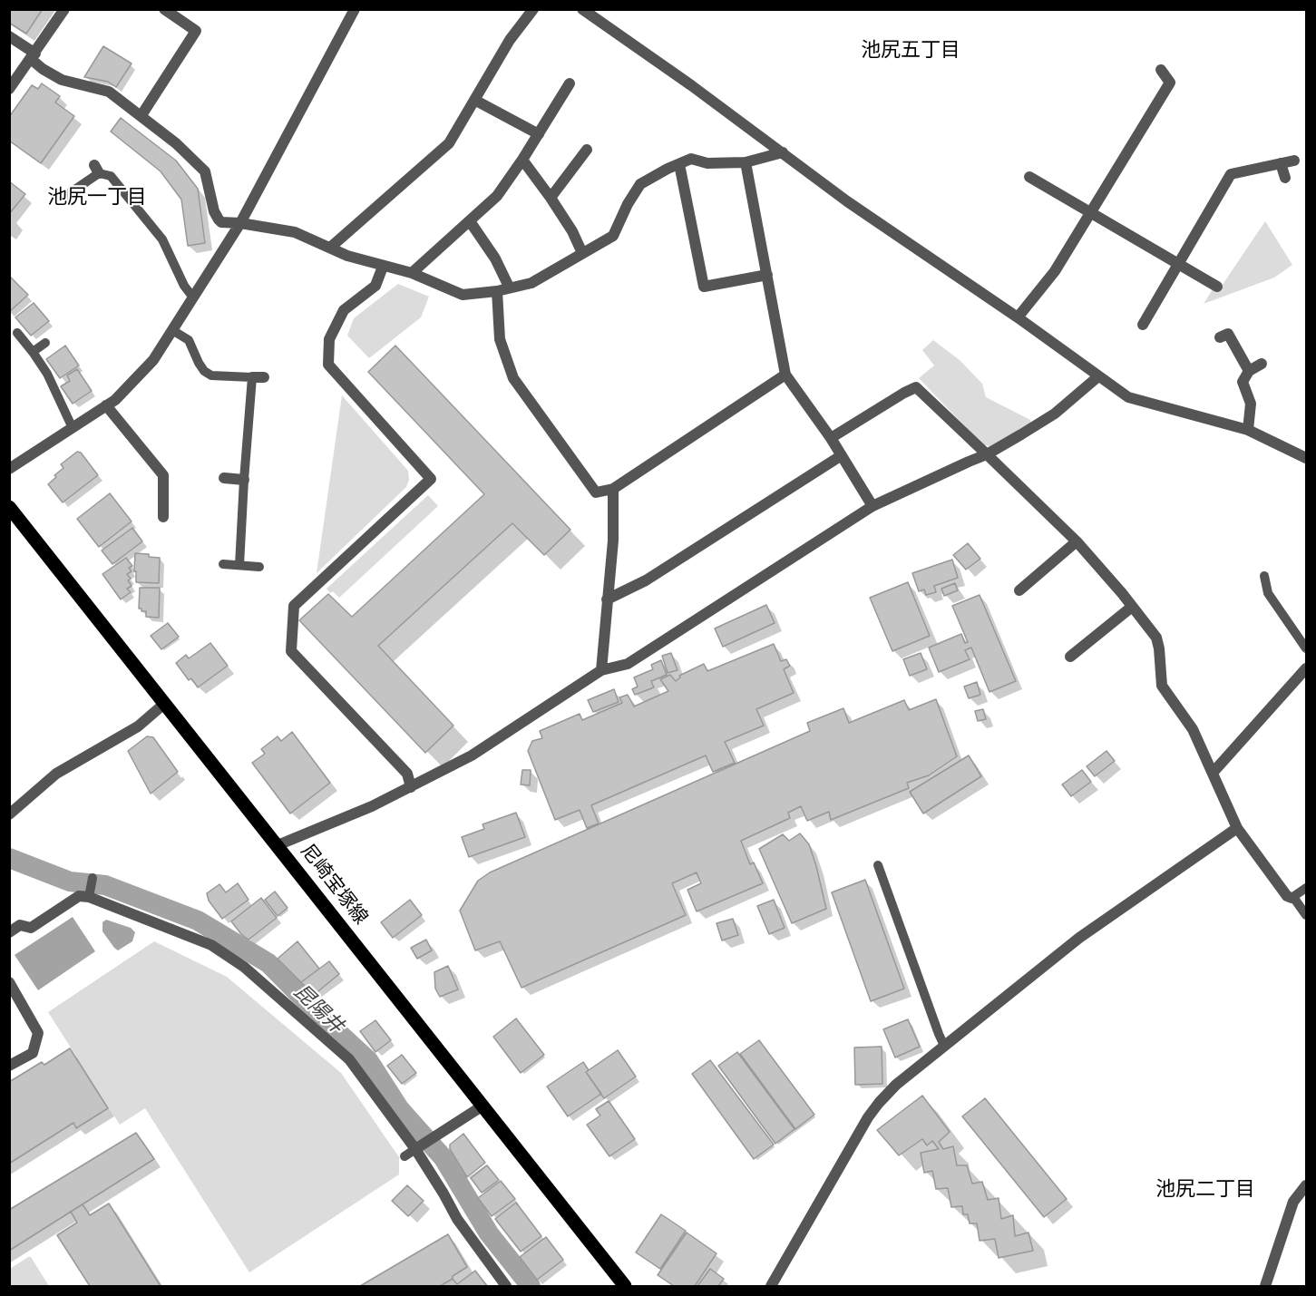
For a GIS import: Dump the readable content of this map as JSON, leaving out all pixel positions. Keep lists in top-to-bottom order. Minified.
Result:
{"streets":{"main road":["尼崎宝塚線"]},"districts":["池尻五丁目","池尻一丁目","池尻二丁目"],"water":["昆陽井"]}
